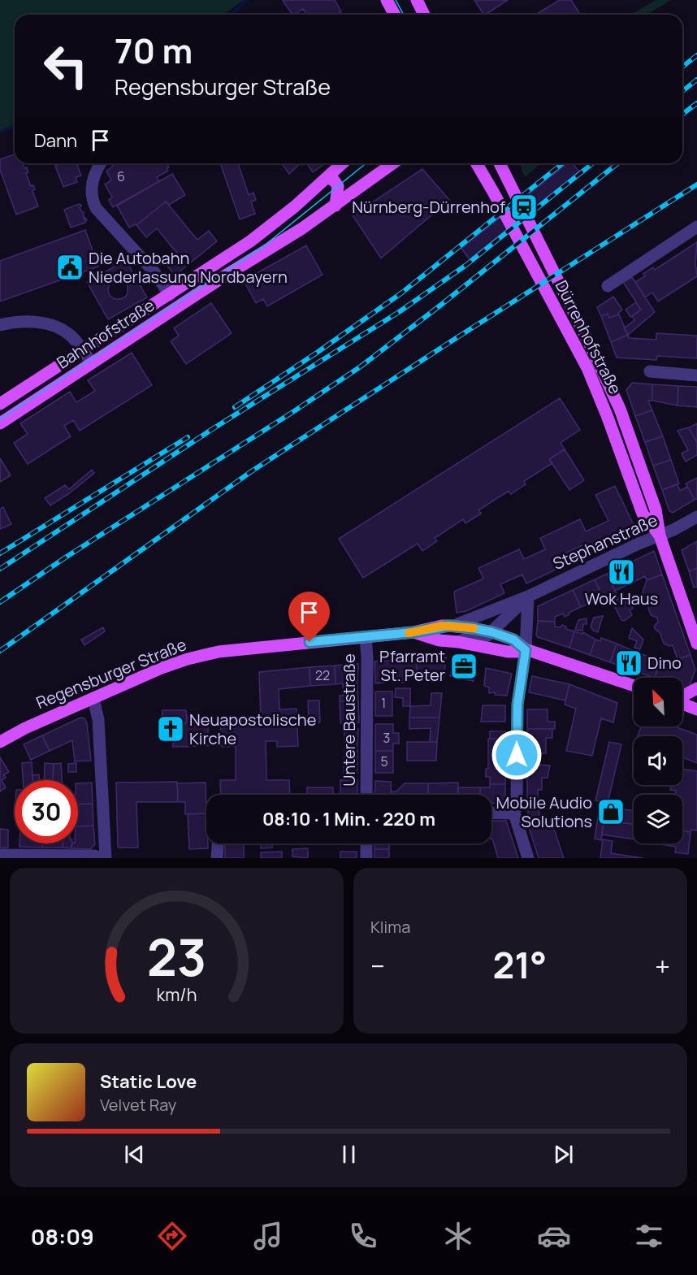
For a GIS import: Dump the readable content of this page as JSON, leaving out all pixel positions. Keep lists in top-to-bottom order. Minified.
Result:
{"streets":{"main road":["Bahnhofstraße","Dürrenhofstraße","Regensburger Straße"],"street":["Stephanstraße","Untere Baustraße"]},"crossings":[["Dürrenhofstraße","Stephanstraße"],["Stephanstraße","Regensburger Straße"],["Regensburger Straße","Untere Baustraße"]],"places":{"station":["Nürnberg-Dürrenhof"],"public building":["Die Autobahn Niederlassung Nordbayern"],"restaurant":["Wok Haus","Dino"],"office":["Pfarramt St. Peter"],"church":["Neuapostolische Kirche"],"shop":["Mobile Audio Solutions"]},"house_numbers":["6","22","1","3","5"],"north":"top left","page":{"turn":["70 m","Regensburger Straße"],"then":"Dann","limit":"30","trip":"08:10 · 1 Min. · 220 m","tile":"Klima","heat":["−","21°","+"],"song":["Static Love","Velvet Ray"],"tabs":"08:09","gauge":["23","km/h"]}}
